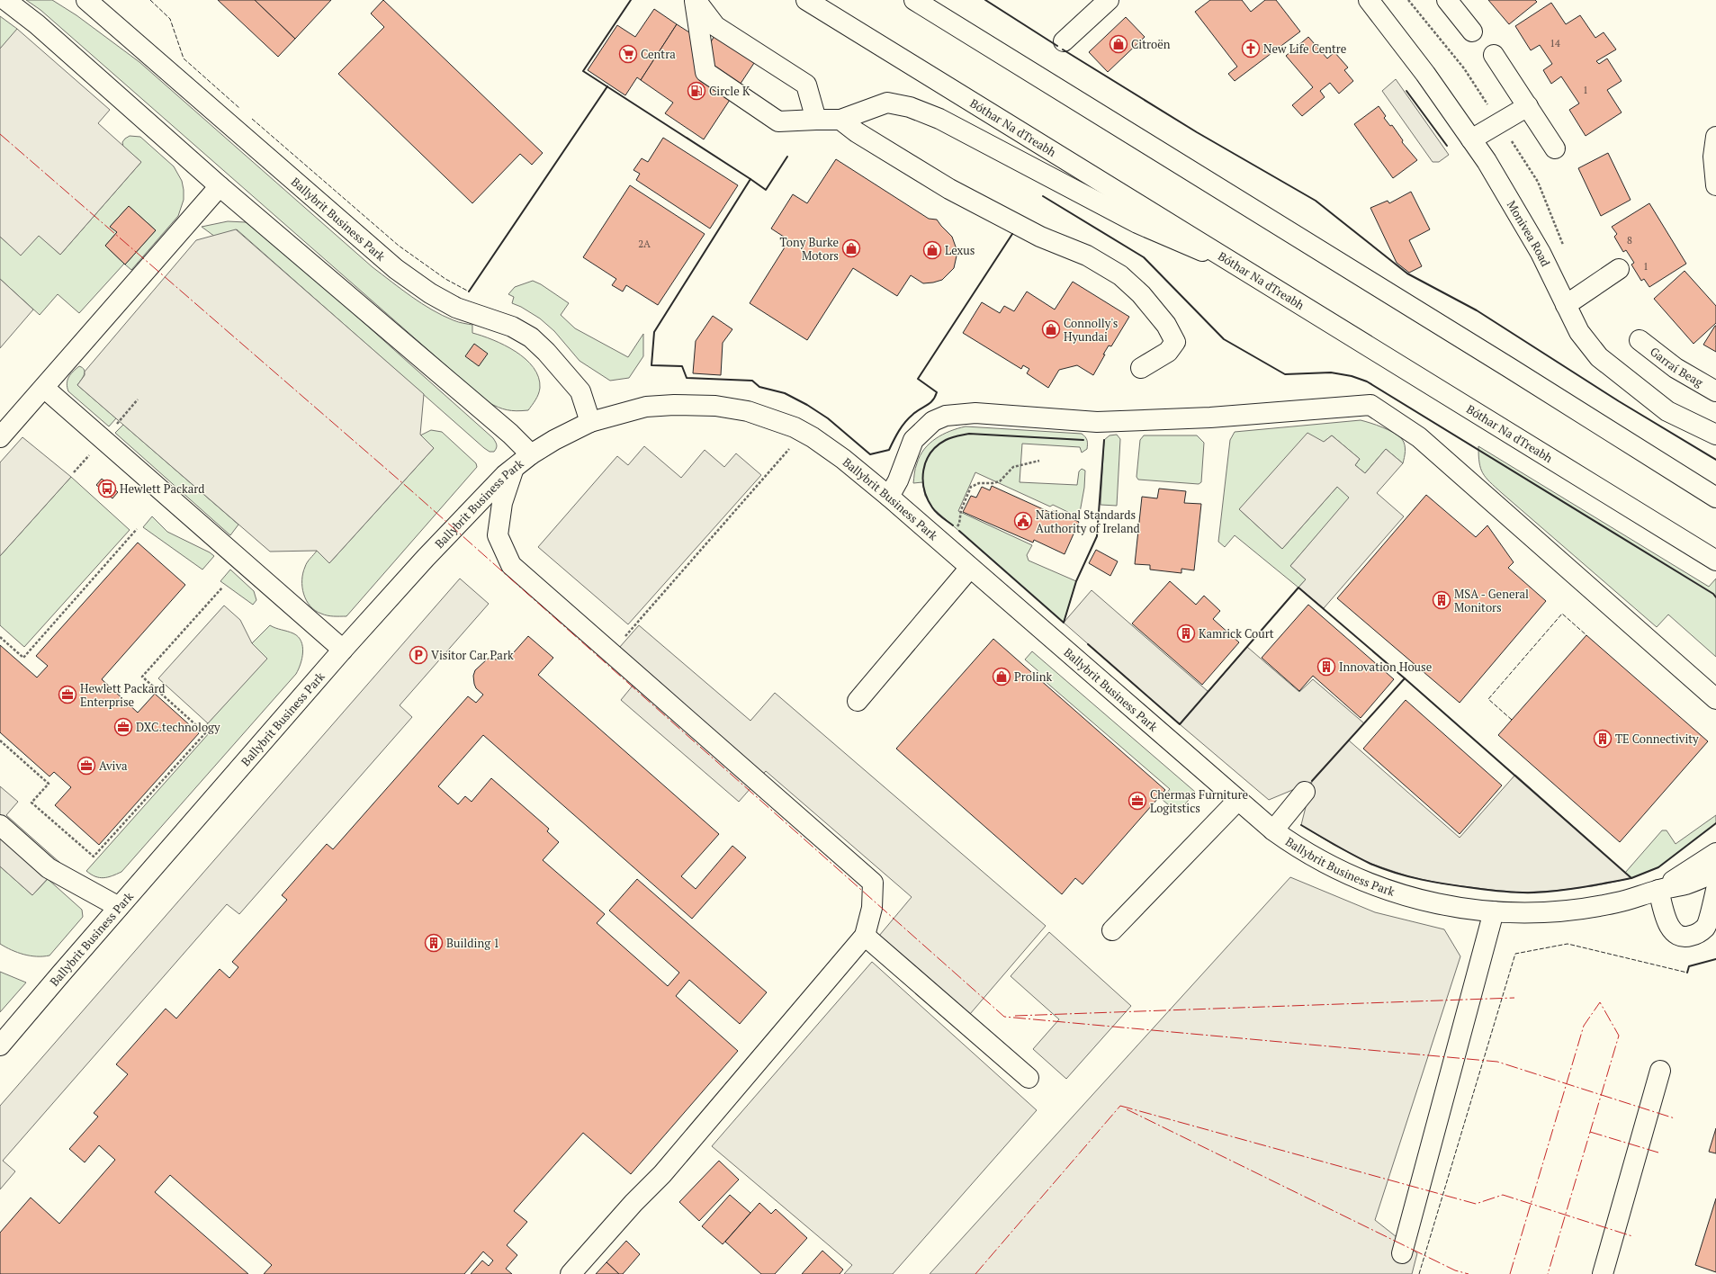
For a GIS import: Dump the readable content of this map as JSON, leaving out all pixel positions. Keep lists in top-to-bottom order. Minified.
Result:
{"streets":{"main road":["Bóthar Na dTreabh","Ballybrit Business Park","Monivea Road","Garraí Beag"]},"places":{"shop":["Citroën","Tony Burke Motors","Lexus","Connolly's Hyundai","Prolink"],"church":["New Life Centre"],"supermarket":["Centra"],"fuel station":["Circle K"],"bus stop":["Hewlett Packard"],"public building":["National Standards Authority of Ireland"],"building":["MSA - General Monitors","Kamrick Court","Innovation House","TE Connectivity","Building 1"],"parking":["Visitor Car Park"],"office":["Hewlett Packard Enterprise","DXC.technology","Aviva","Chermas Furniture Logitstics"]},"house_numbers":["14","1","8","2A","1"]}
